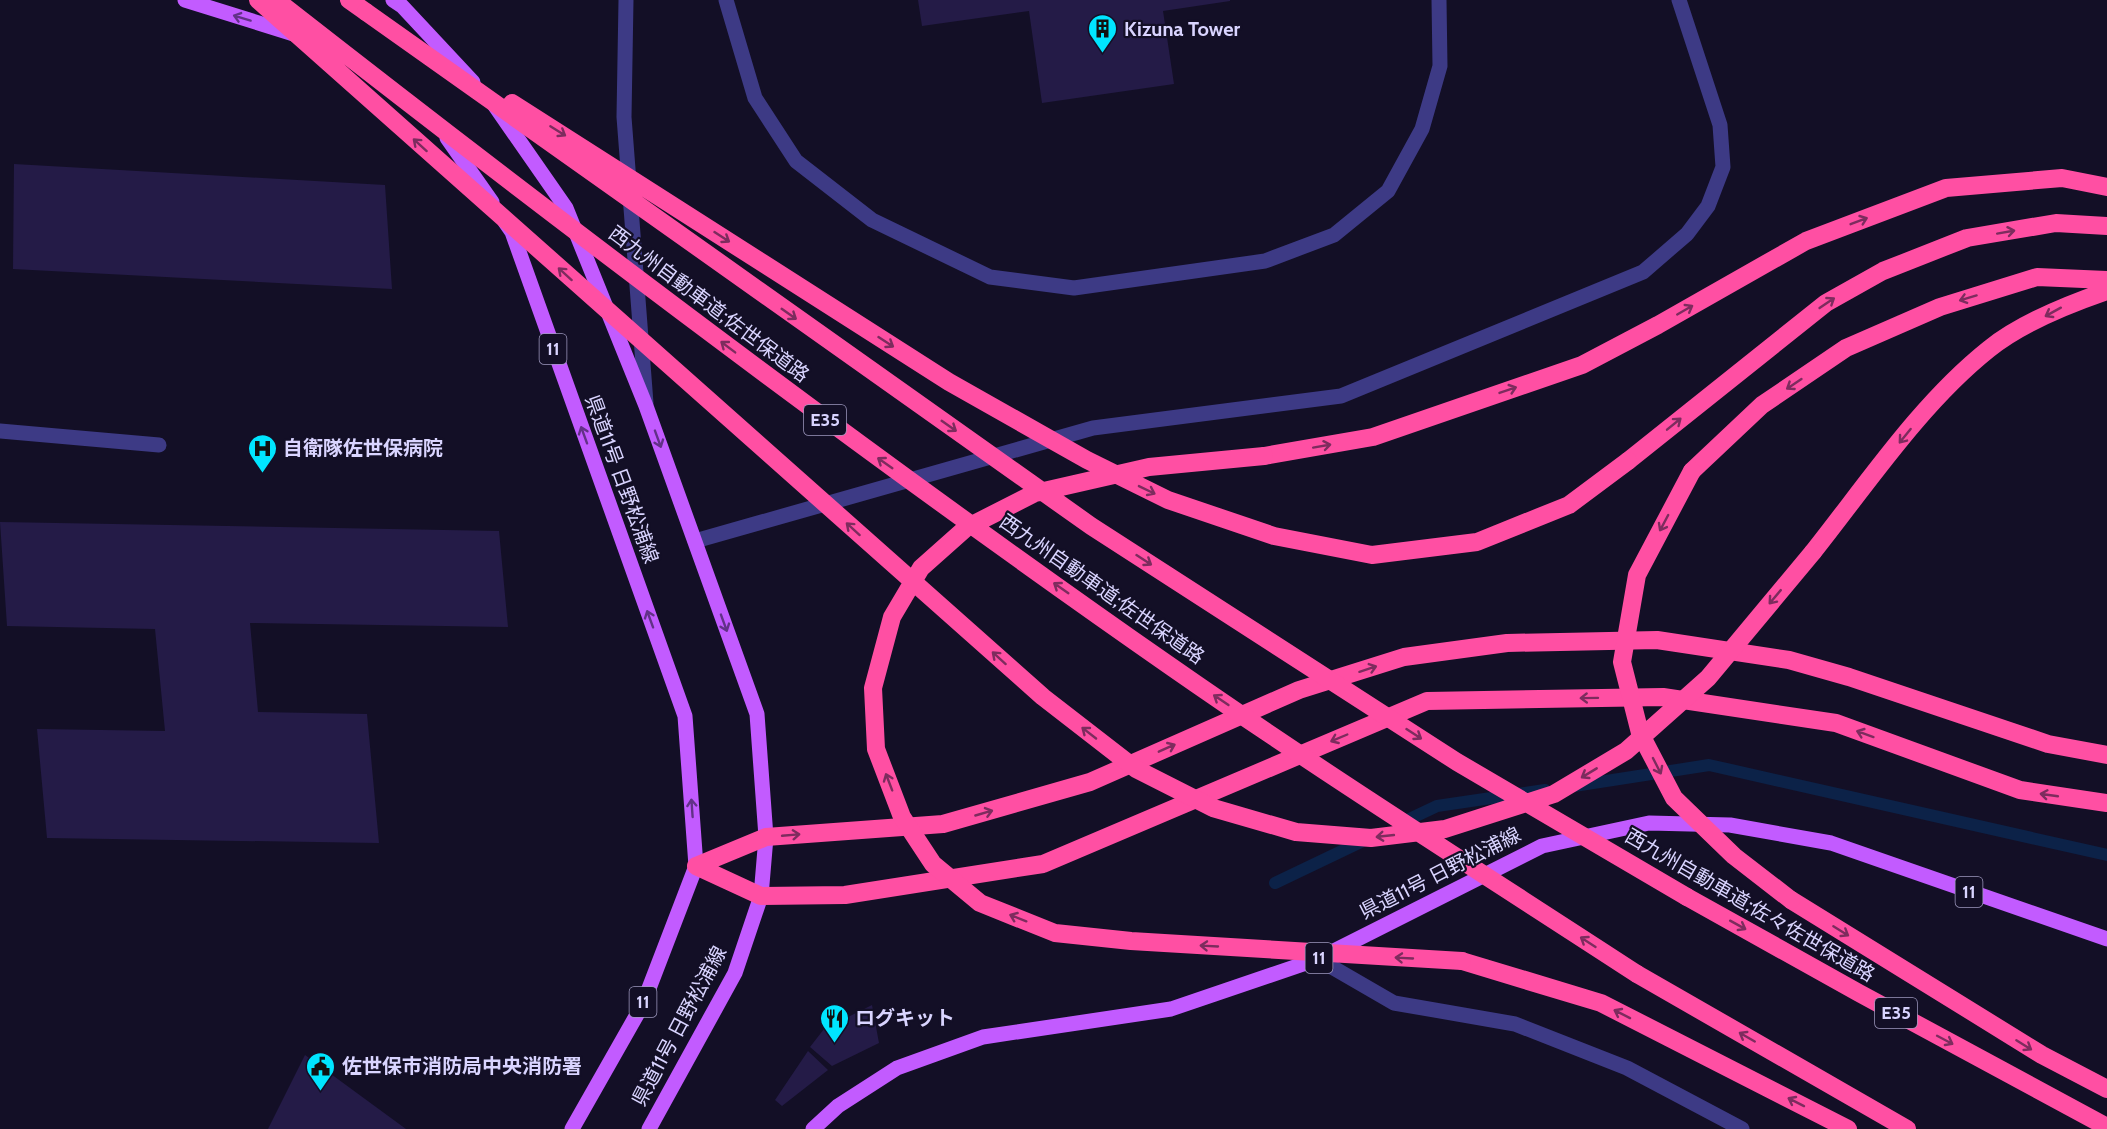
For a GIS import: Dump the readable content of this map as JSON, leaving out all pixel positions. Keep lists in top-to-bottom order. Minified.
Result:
{"streets":{"highway":["西九州自動車道;佐世保道路","E35","西九州自動車道;佐々佐世保道路"],"main road":["11","県道11号 日野松浦線"]},"crossings":[["西九州自動車道;佐世保道路","西九州自動車道;佐々佐世保道路"]],"one_way":["西九州自動車道;佐々佐世保道路"],"places":{"building":["Kizuna Tower"],"hospital":["自衛隊佐世保病院"],"restaurant":["ログキット"],"public building":["佐世保市消防局中央消防署"]}}
